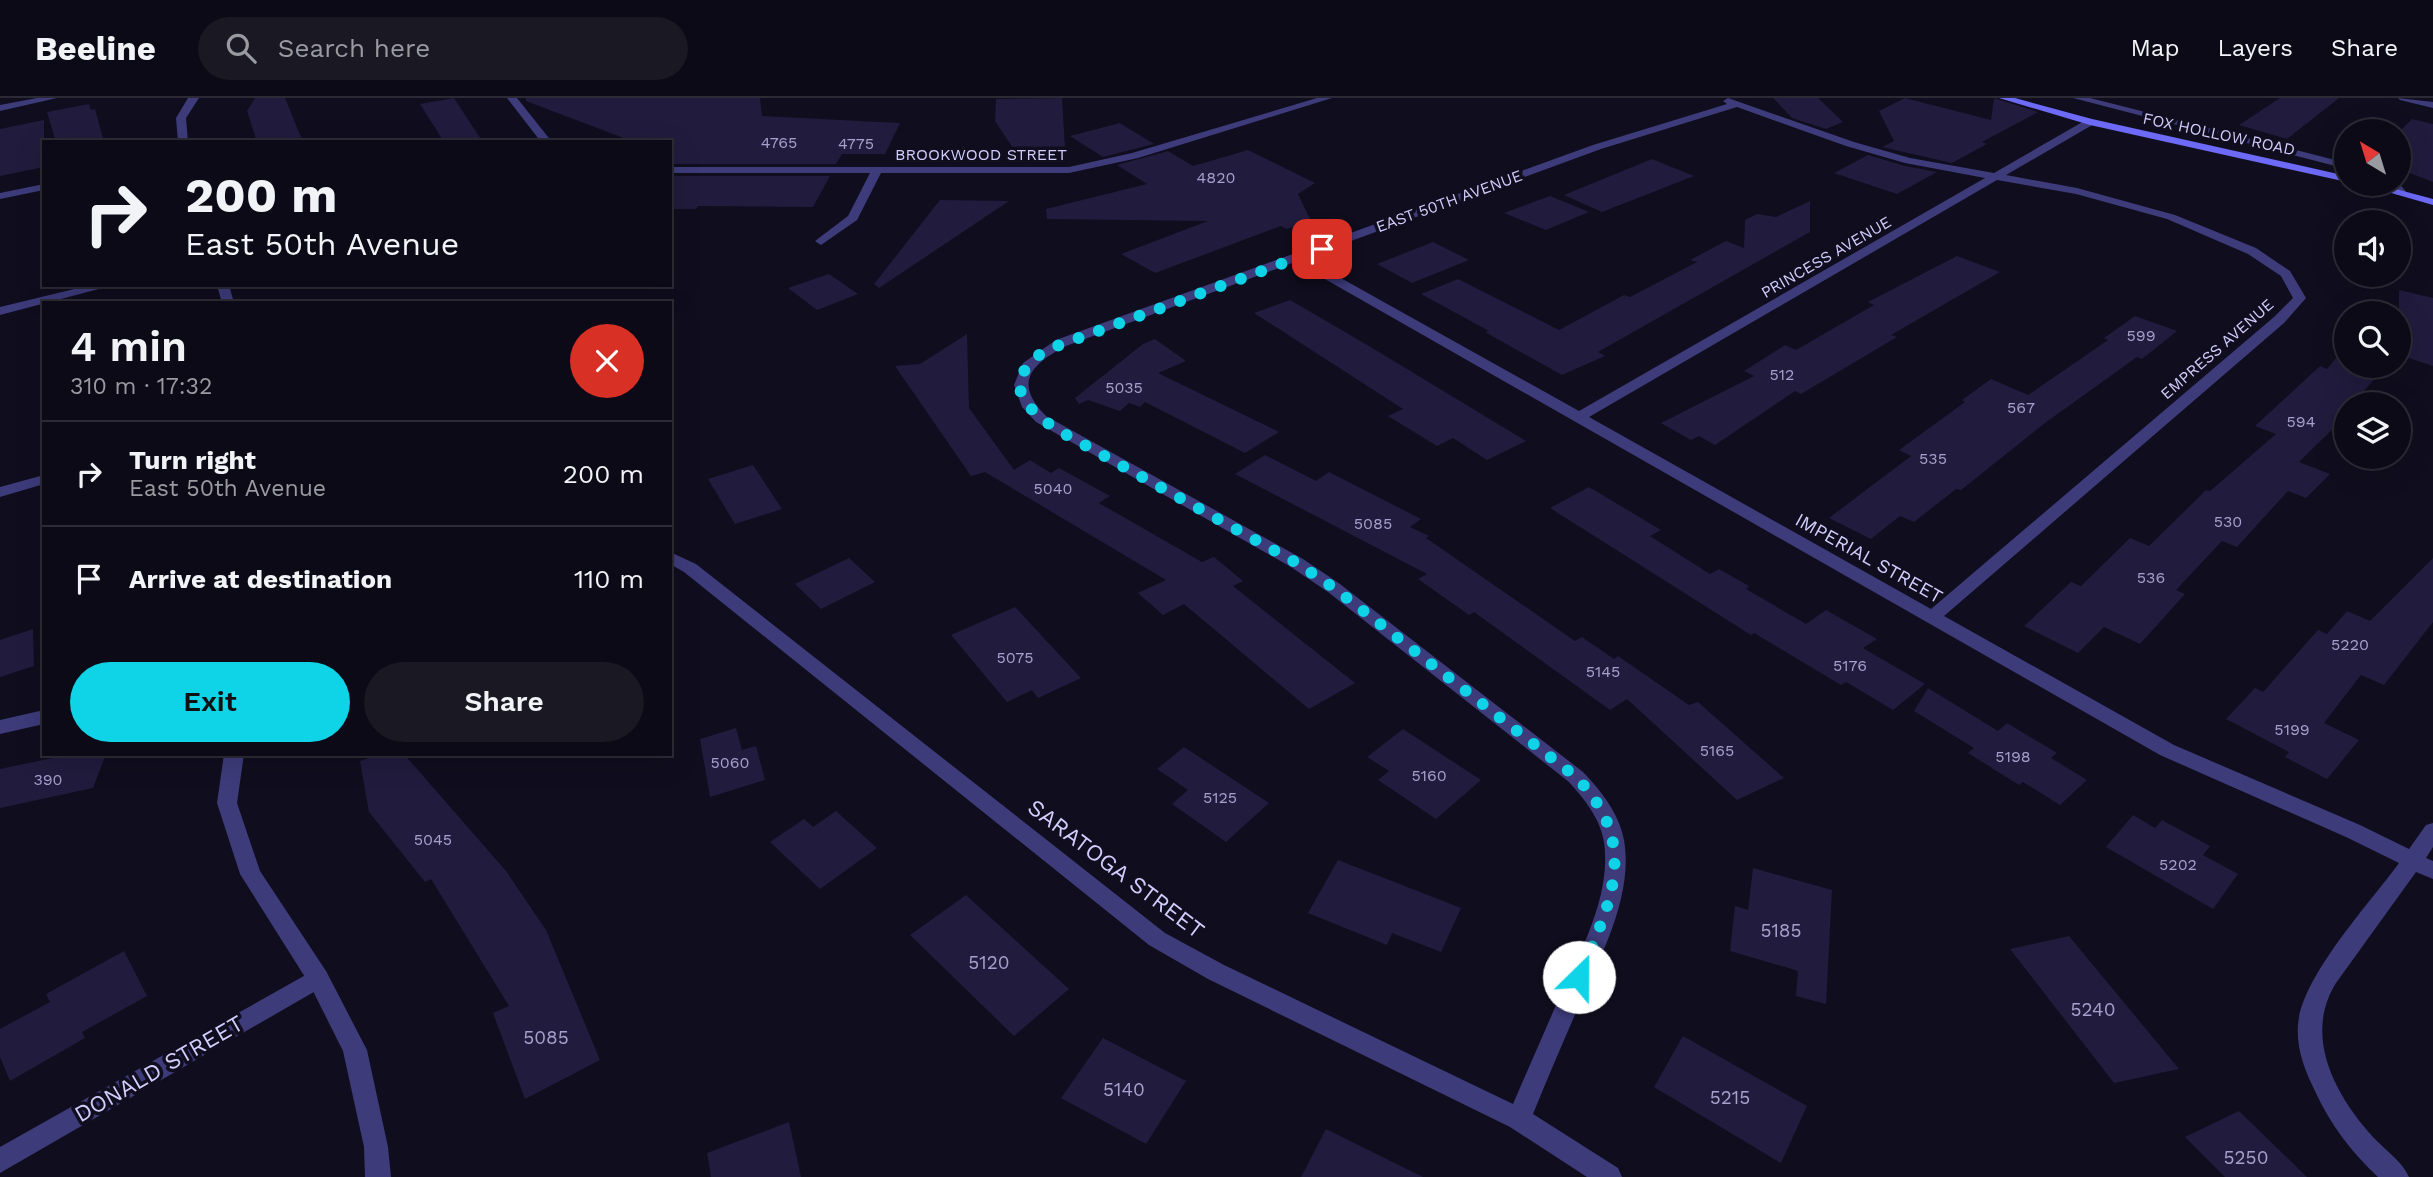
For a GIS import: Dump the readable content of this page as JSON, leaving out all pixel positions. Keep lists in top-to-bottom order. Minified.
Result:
{"streets":{"main road":["FOX HOLLOW ROAD"],"street":["BROOKWOOD STREET","EAST 50TH AVENUE","PRINCESS AVENUE","EMPRESS AVENUE","IMPERIAL STREET","SARATOGA STREET","DONALD STREET"]},"crossings":[["FOX HOLLOW ROAD","PRINCESS AVENUE"],["EAST 50TH AVENUE","IMPERIAL STREET"],["EAST 50TH AVENUE","SARATOGA STREET"],["PRINCESS AVENUE","EMPRESS AVENUE"],["PRINCESS AVENUE","IMPERIAL STREET"],["EMPRESS AVENUE","IMPERIAL STREET"]],"house_numbers":["4765","4775","4820","599","512","5035","567","594","535","5040","530","5085","536","5220","5075","5176","5145","5199","5165","5198","5060","5160","390","5125","5045","5202","5185","5120","5240","5085","5140","5215","5250"],"north":"top left","page":{"header":"Beeline","search":"Search here","nav":["Map","Layers","Share"],"turn":["200 m","East 50th Avenue"],"heading":["4 min","310 m · 17:32"],"list":[{"name":"Turn right","note":"East 50th Avenue","value":"200 m"},{"name":"Arrive at destination","value":"110 m"}],"buttons":["Exit","Share"]}}
